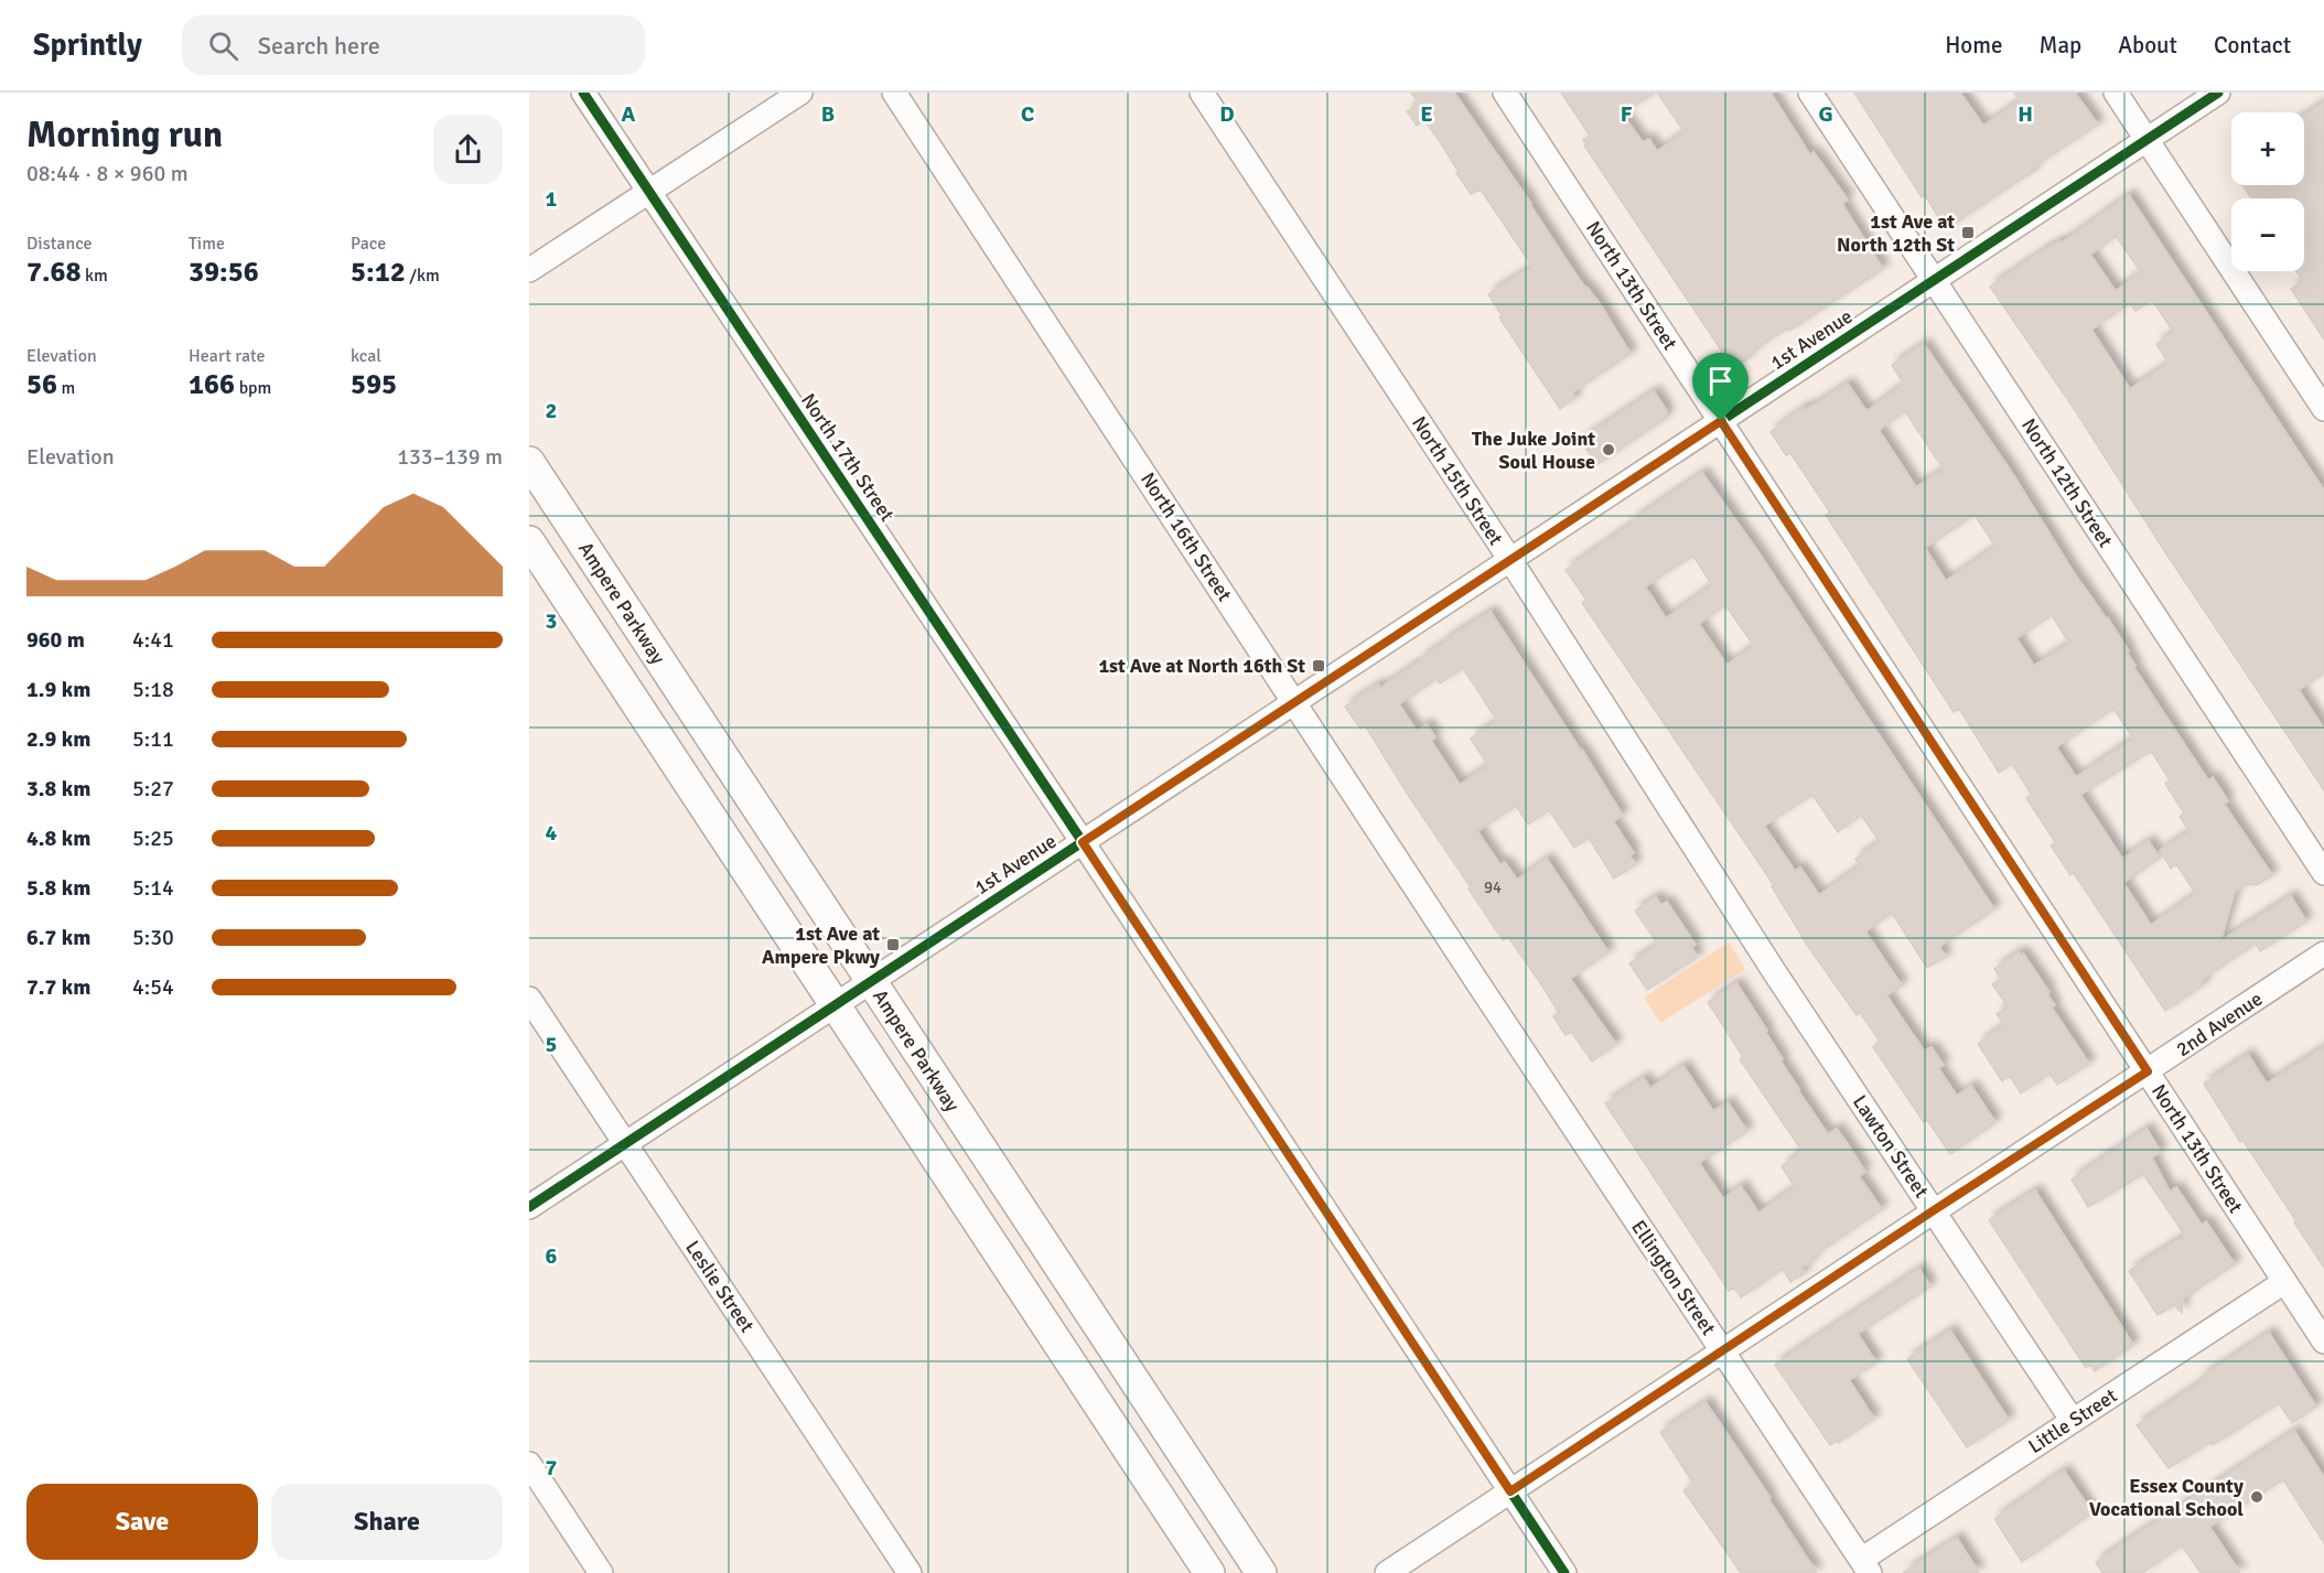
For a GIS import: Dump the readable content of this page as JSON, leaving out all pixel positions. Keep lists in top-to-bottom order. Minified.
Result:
{"streets":{"street":["North 13th Street","1st Avenue","North 17th Street","North 15th Street","North 12th Street","North 16th Street","Ampere Parkway","2nd Avenue","Lawton Street","Ellington Street","Leslie Street","Little Street"]},"crossings":[["North 13th Street","1st Avenue"],["North 13th Street","2nd Avenue"],["North 13th Street","Little Street"],["1st Avenue","North 17th Street"],["1st Avenue","North 15th Street"],["1st Avenue","North 12th Street"],["1st Avenue","North 16th Street"],["1st Avenue","Ampere Parkway"],["1st Avenue","Leslie Street"],["North 17th Street","2nd Avenue"],["North 15th Street","Lawton Street"],["North 16th Street","Ellington Street"],["2nd Avenue","Lawton Street"],["2nd Avenue","Ellington Street"],["Lawton Street","Little Street"],["Ellington Street","Little Street"]],"places":{"transit":["1st Ave at North 12th St","1st Ave at North 16th St","1st Ave at Ampere Pkwy"],"other":["The Juke Joint Soul House","Essex County Vocational School"]},"house_numbers":["94"],"page":{"header":"Sprintly","search":"Search here","nav":["Home","Map","About","Contact"],"heading":["Morning run","08:44 · 8 × 960 m"],"map_buttons":["+","−"],"stats":[["Distance","7.68 km"],["Time","39:56"],["Pace","5:12 /km"],["Elevation","56 m"],["Heart rate","166 bpm"],["kcal","595"]],"chart":["Elevation","133–139 m"],"list":[{"name":"960 m","note":"4:41"},{"name":"1.9 km","note":"5:18"},{"name":"2.9 km","note":"5:11"},{"name":"3.8 km","note":"5:27"},{"name":"4.8 km","note":"5:25"},{"name":"5.8 km","note":"5:14"},{"name":"6.7 km","note":"5:30"},{"name":"7.7 km","note":"4:54"}],"buttons":["Save","Share"]},"grid":{"columns":["A","B","C","D","E","F","G","H"],"rows":["1","2","3","4","5","6","7"]}}
